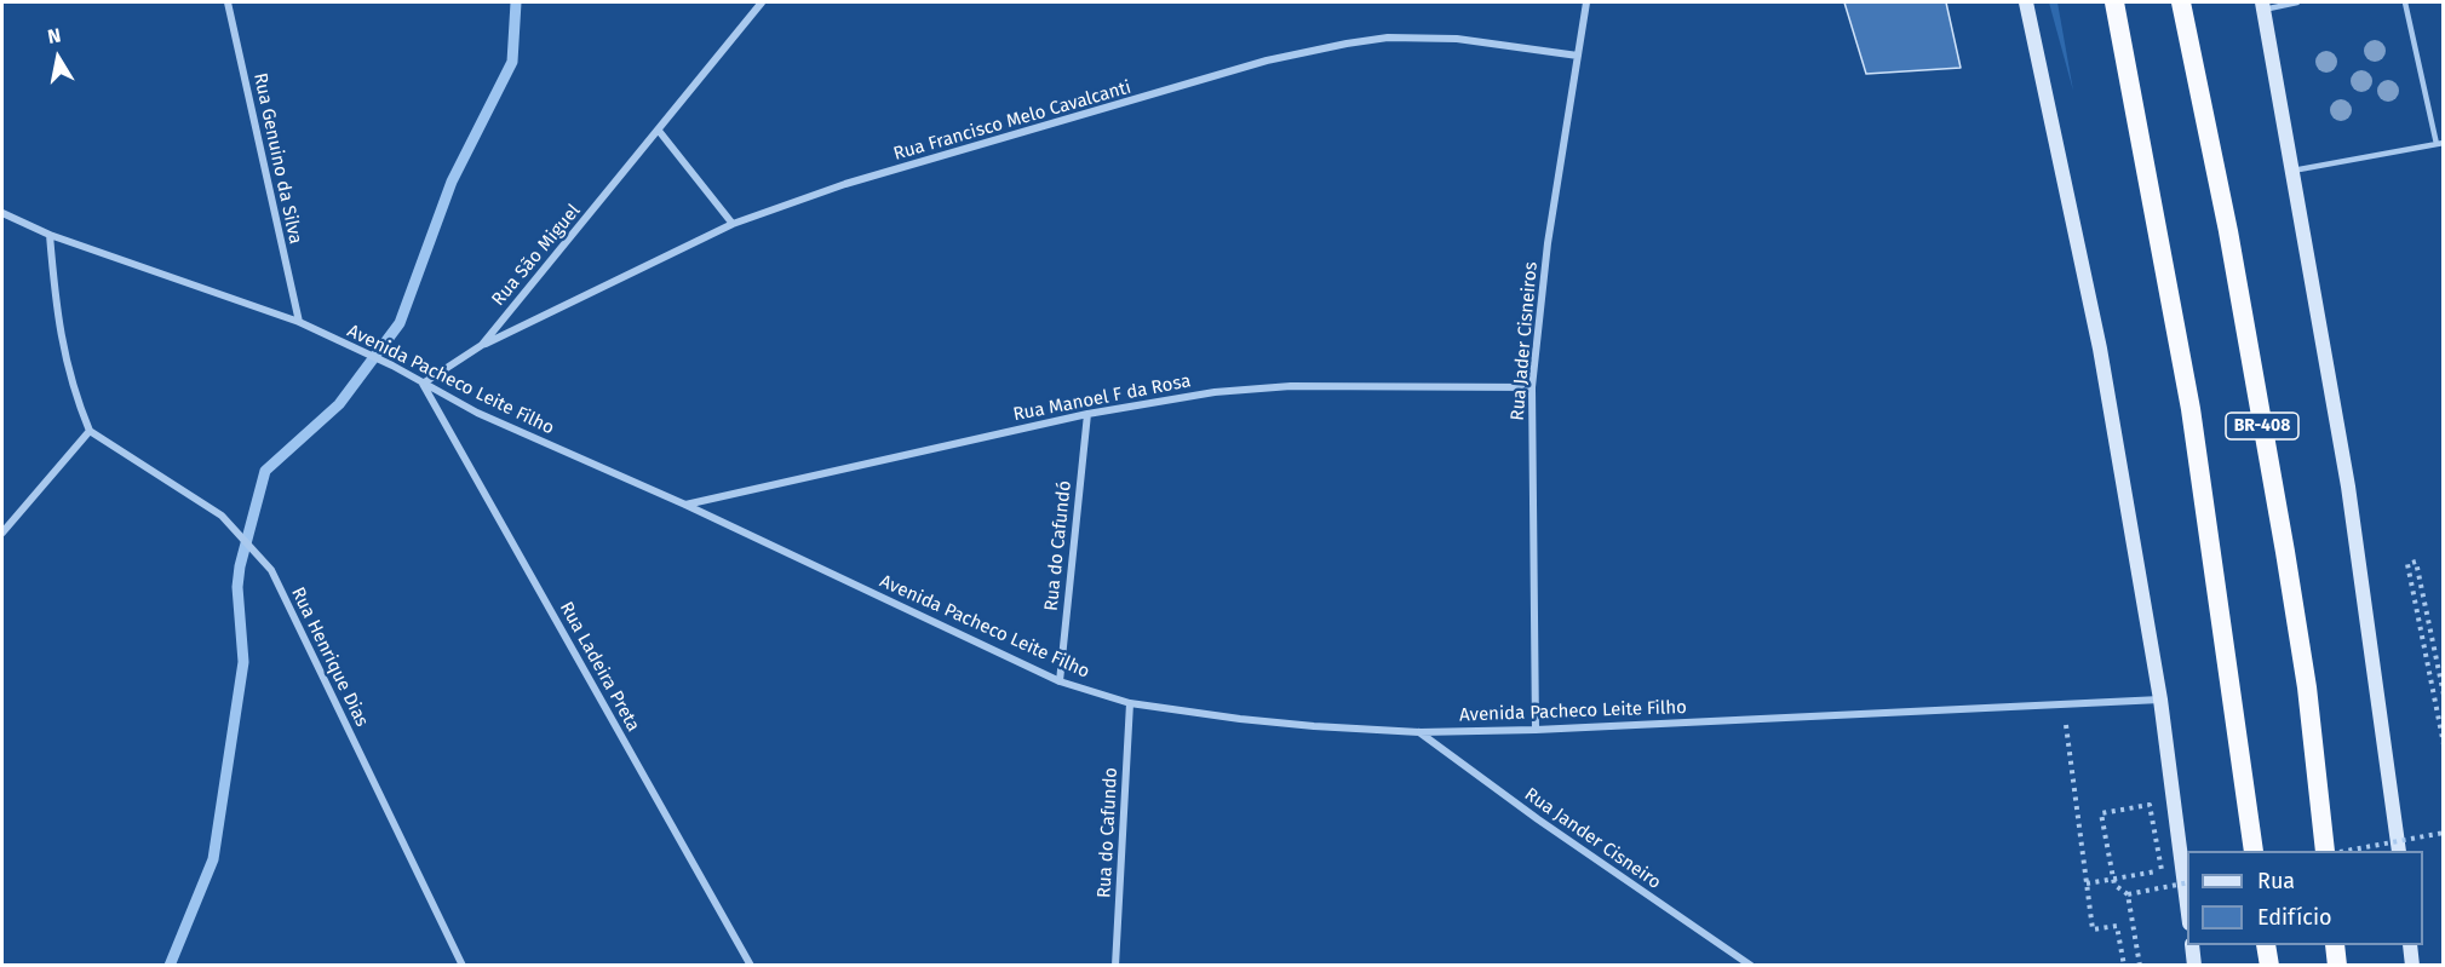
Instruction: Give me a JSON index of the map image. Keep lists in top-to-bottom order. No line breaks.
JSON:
{"streets":{"highway":["BR-408"],"street":["Rua Francisco Melo Cavalcanti","Rua Genuino da Silva","Rua São Miguel","Rua Jader Cisneiros","Avenida Pacheco Leite Filho","Rua Manoel F da Rosa","Rua do Cafundó","Rua Henrique Dias","Rua Ladeira Preta","Rua do Cafundo","Rua Jander Cisneiro"]},"crossings":[["Rua Francisco Melo Cavalcanti","Rua São Miguel"],["Rua Francisco Melo Cavalcanti","Rua Jader Cisneiros"],["Rua Genuino da Silva","Avenida Pacheco Leite Filho"],["Rua São Miguel","Avenida Pacheco Leite Filho"],["Rua São Miguel","Rua Ladeira Preta"],["Rua Jader Cisneiros","Avenida Pacheco Leite Filho"],["Rua Jader Cisneiros","Rua Manoel F da Rosa"],["Avenida Pacheco Leite Filho","Rua Manoel F da Rosa"],["Avenida Pacheco Leite Filho","Rua do Cafundó"],["Avenida Pacheco Leite Filho","Rua Ladeira Preta"],["Avenida Pacheco Leite Filho","Rua do Cafundo"],["Avenida Pacheco Leite Filho","Rua Jander Cisneiro"],["Rua Manoel F da Rosa","Rua do Cafundó"]],"legend":["Rua","Edifício"],"north":"top"}
